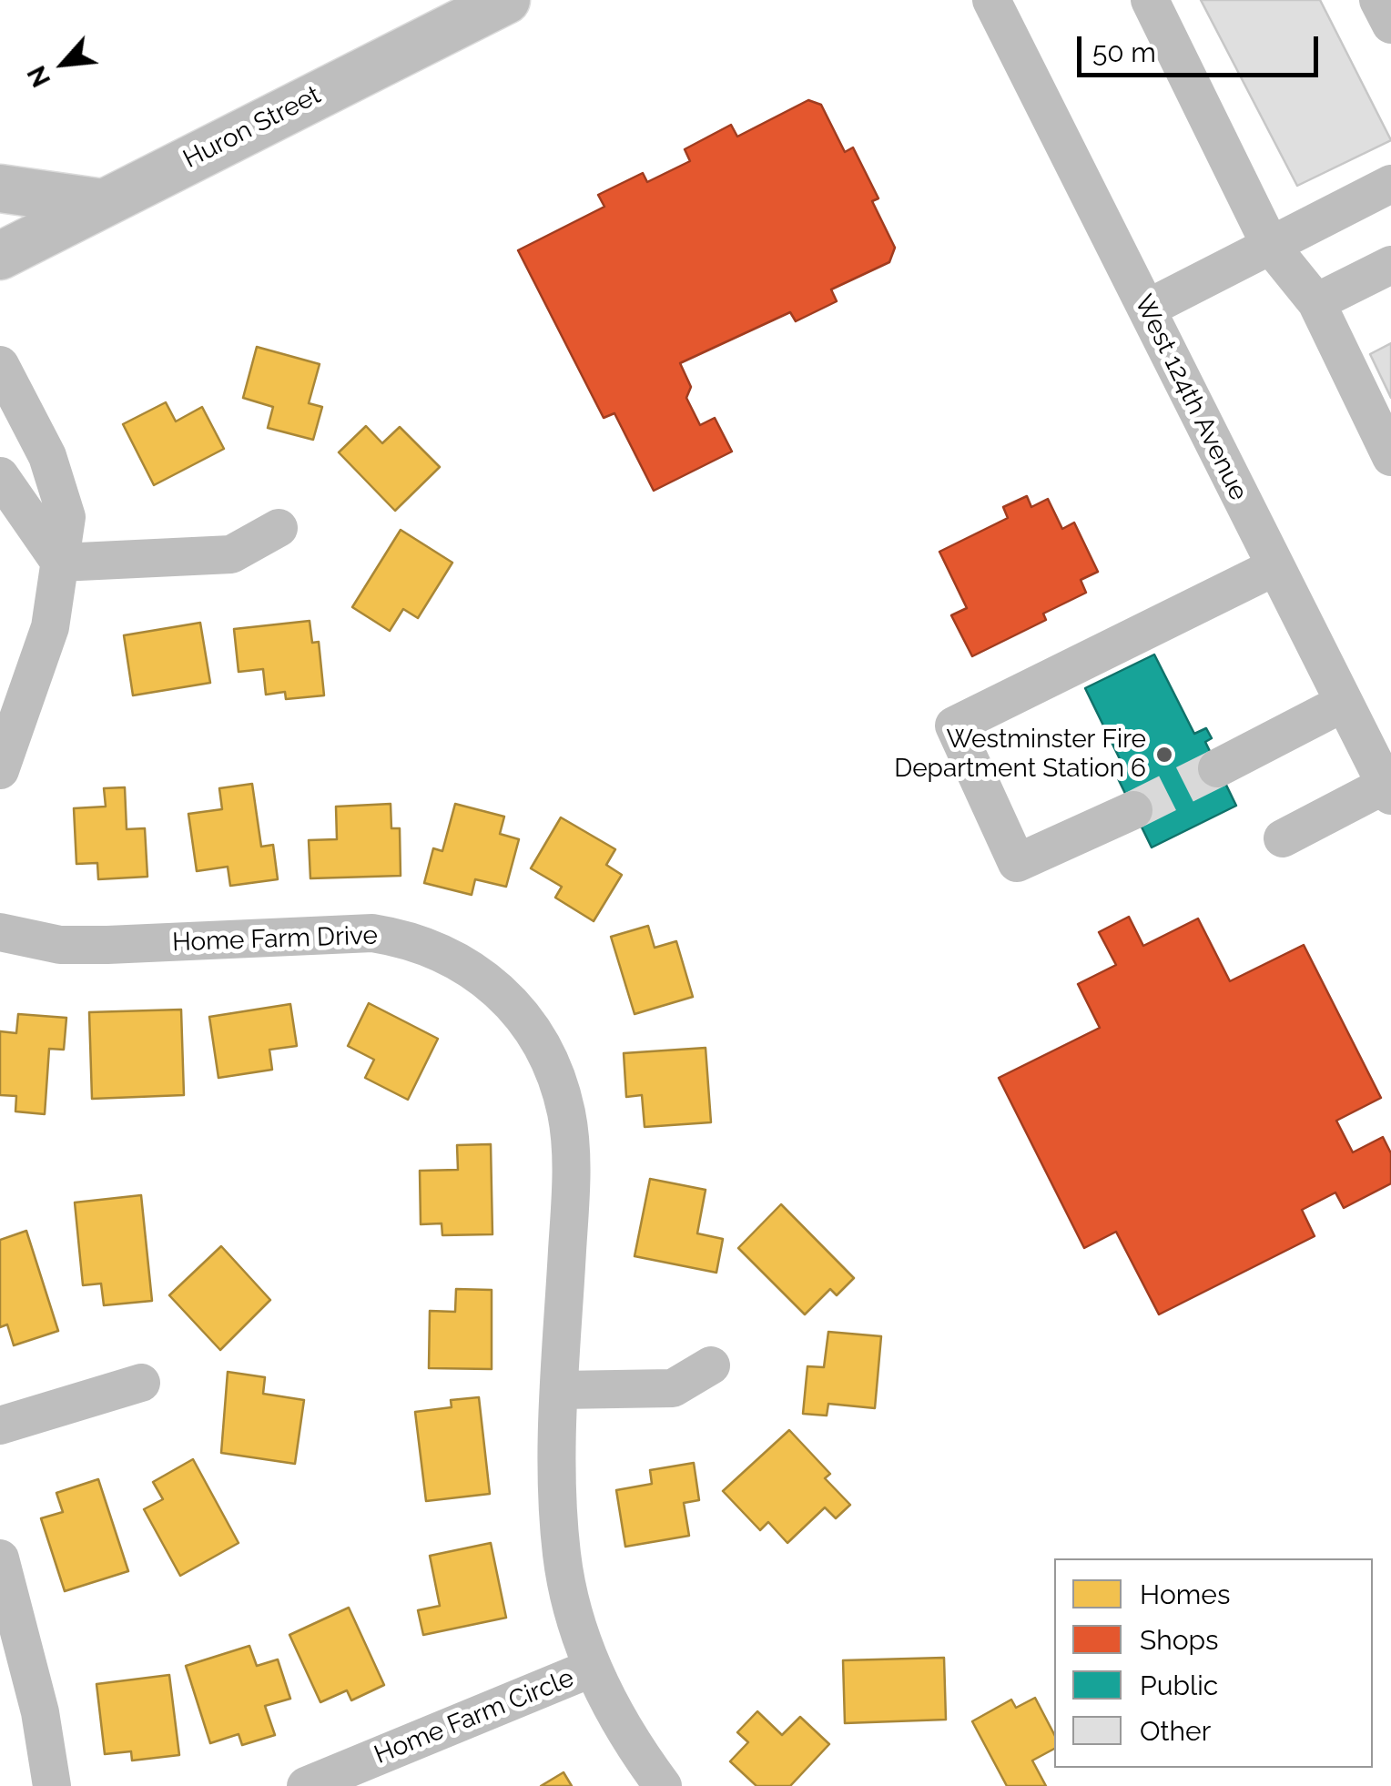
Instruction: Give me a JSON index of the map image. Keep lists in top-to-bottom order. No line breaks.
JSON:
{"streets":{"main road":["Huron Street"],"street":["West 124th Avenue","Home Farm Drive","Home Farm Circle"]},"crossings":[["Home Farm Drive","Home Farm Circle"]],"places":["Westminster Fire Department Station 6"],"legend":["Homes","Shops","Public","Other"],"scale_bar":"50 m","north":"bottom left"}
